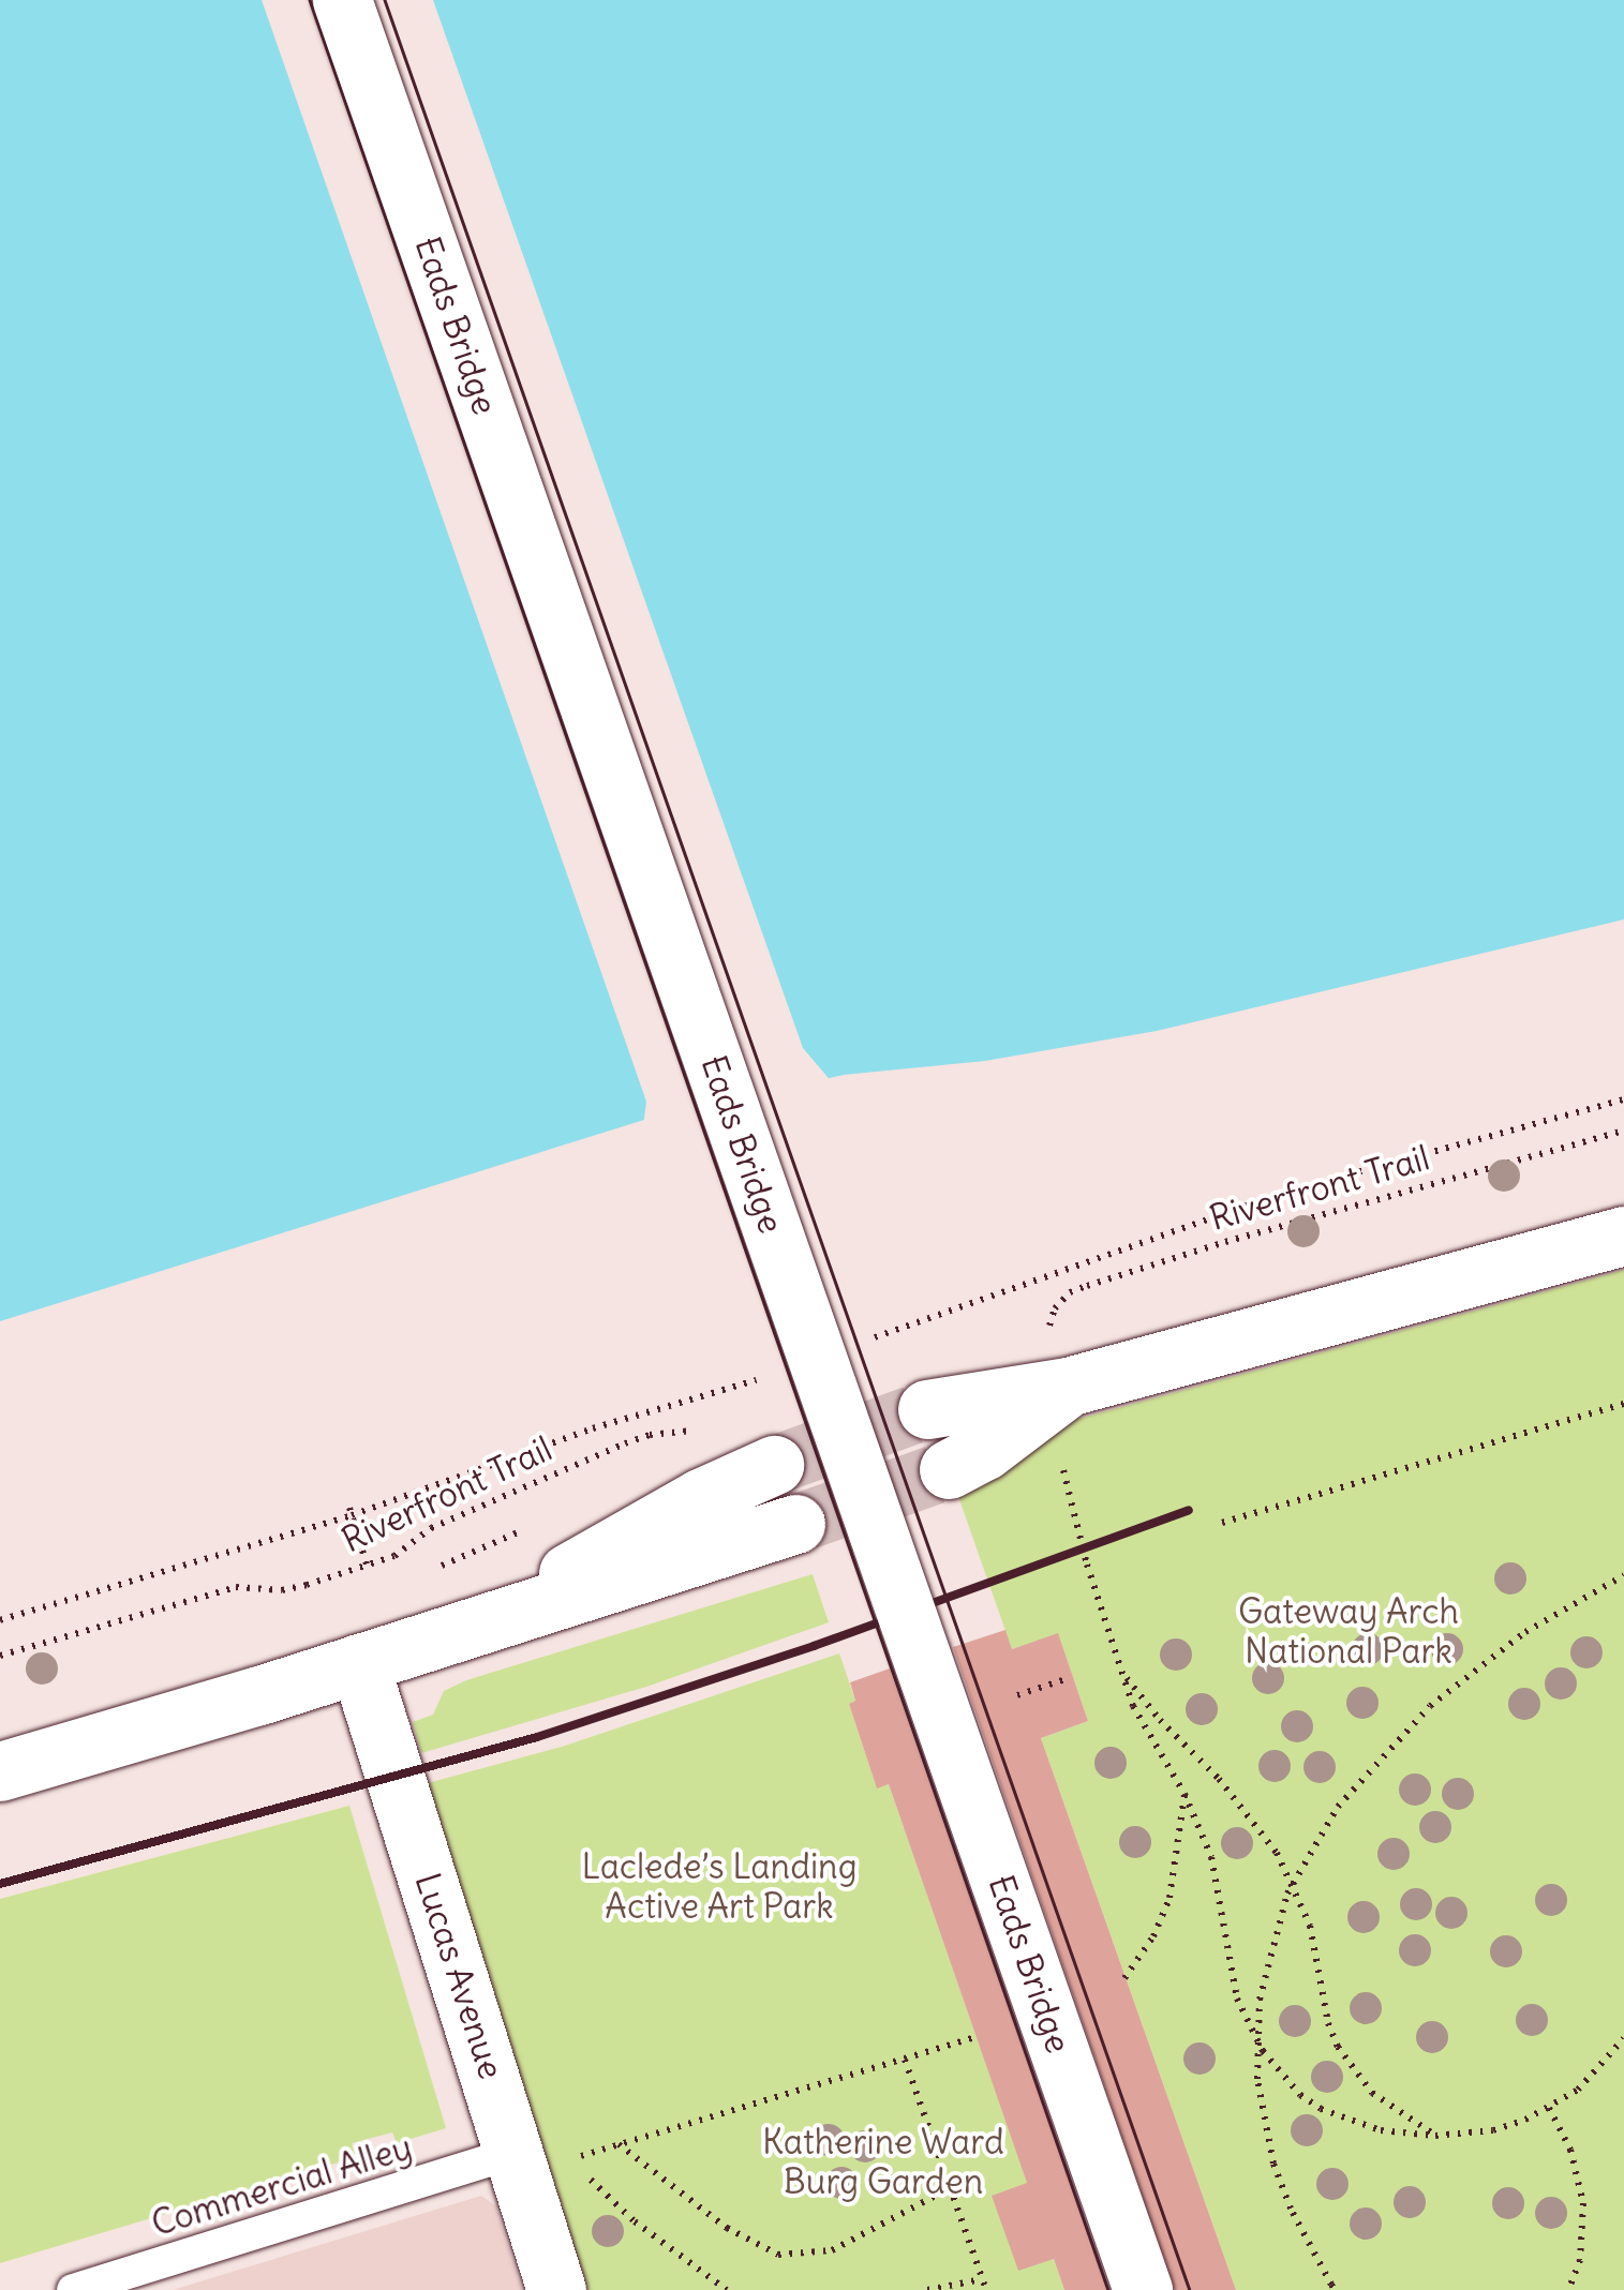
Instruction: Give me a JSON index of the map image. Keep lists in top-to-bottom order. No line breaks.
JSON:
{"streets":{"street":["Eads Bridge","Lucas Avenue"],"lane":["Commercial Alley"],"path":["Riverfront Trail"]},"crossings":[["Lucas Avenue","Commercial Alley"]],"parks":["Gateway Arch National Park","Laclede’s Landing Active Art Park","Katherine Ward Burg Garden"]}
